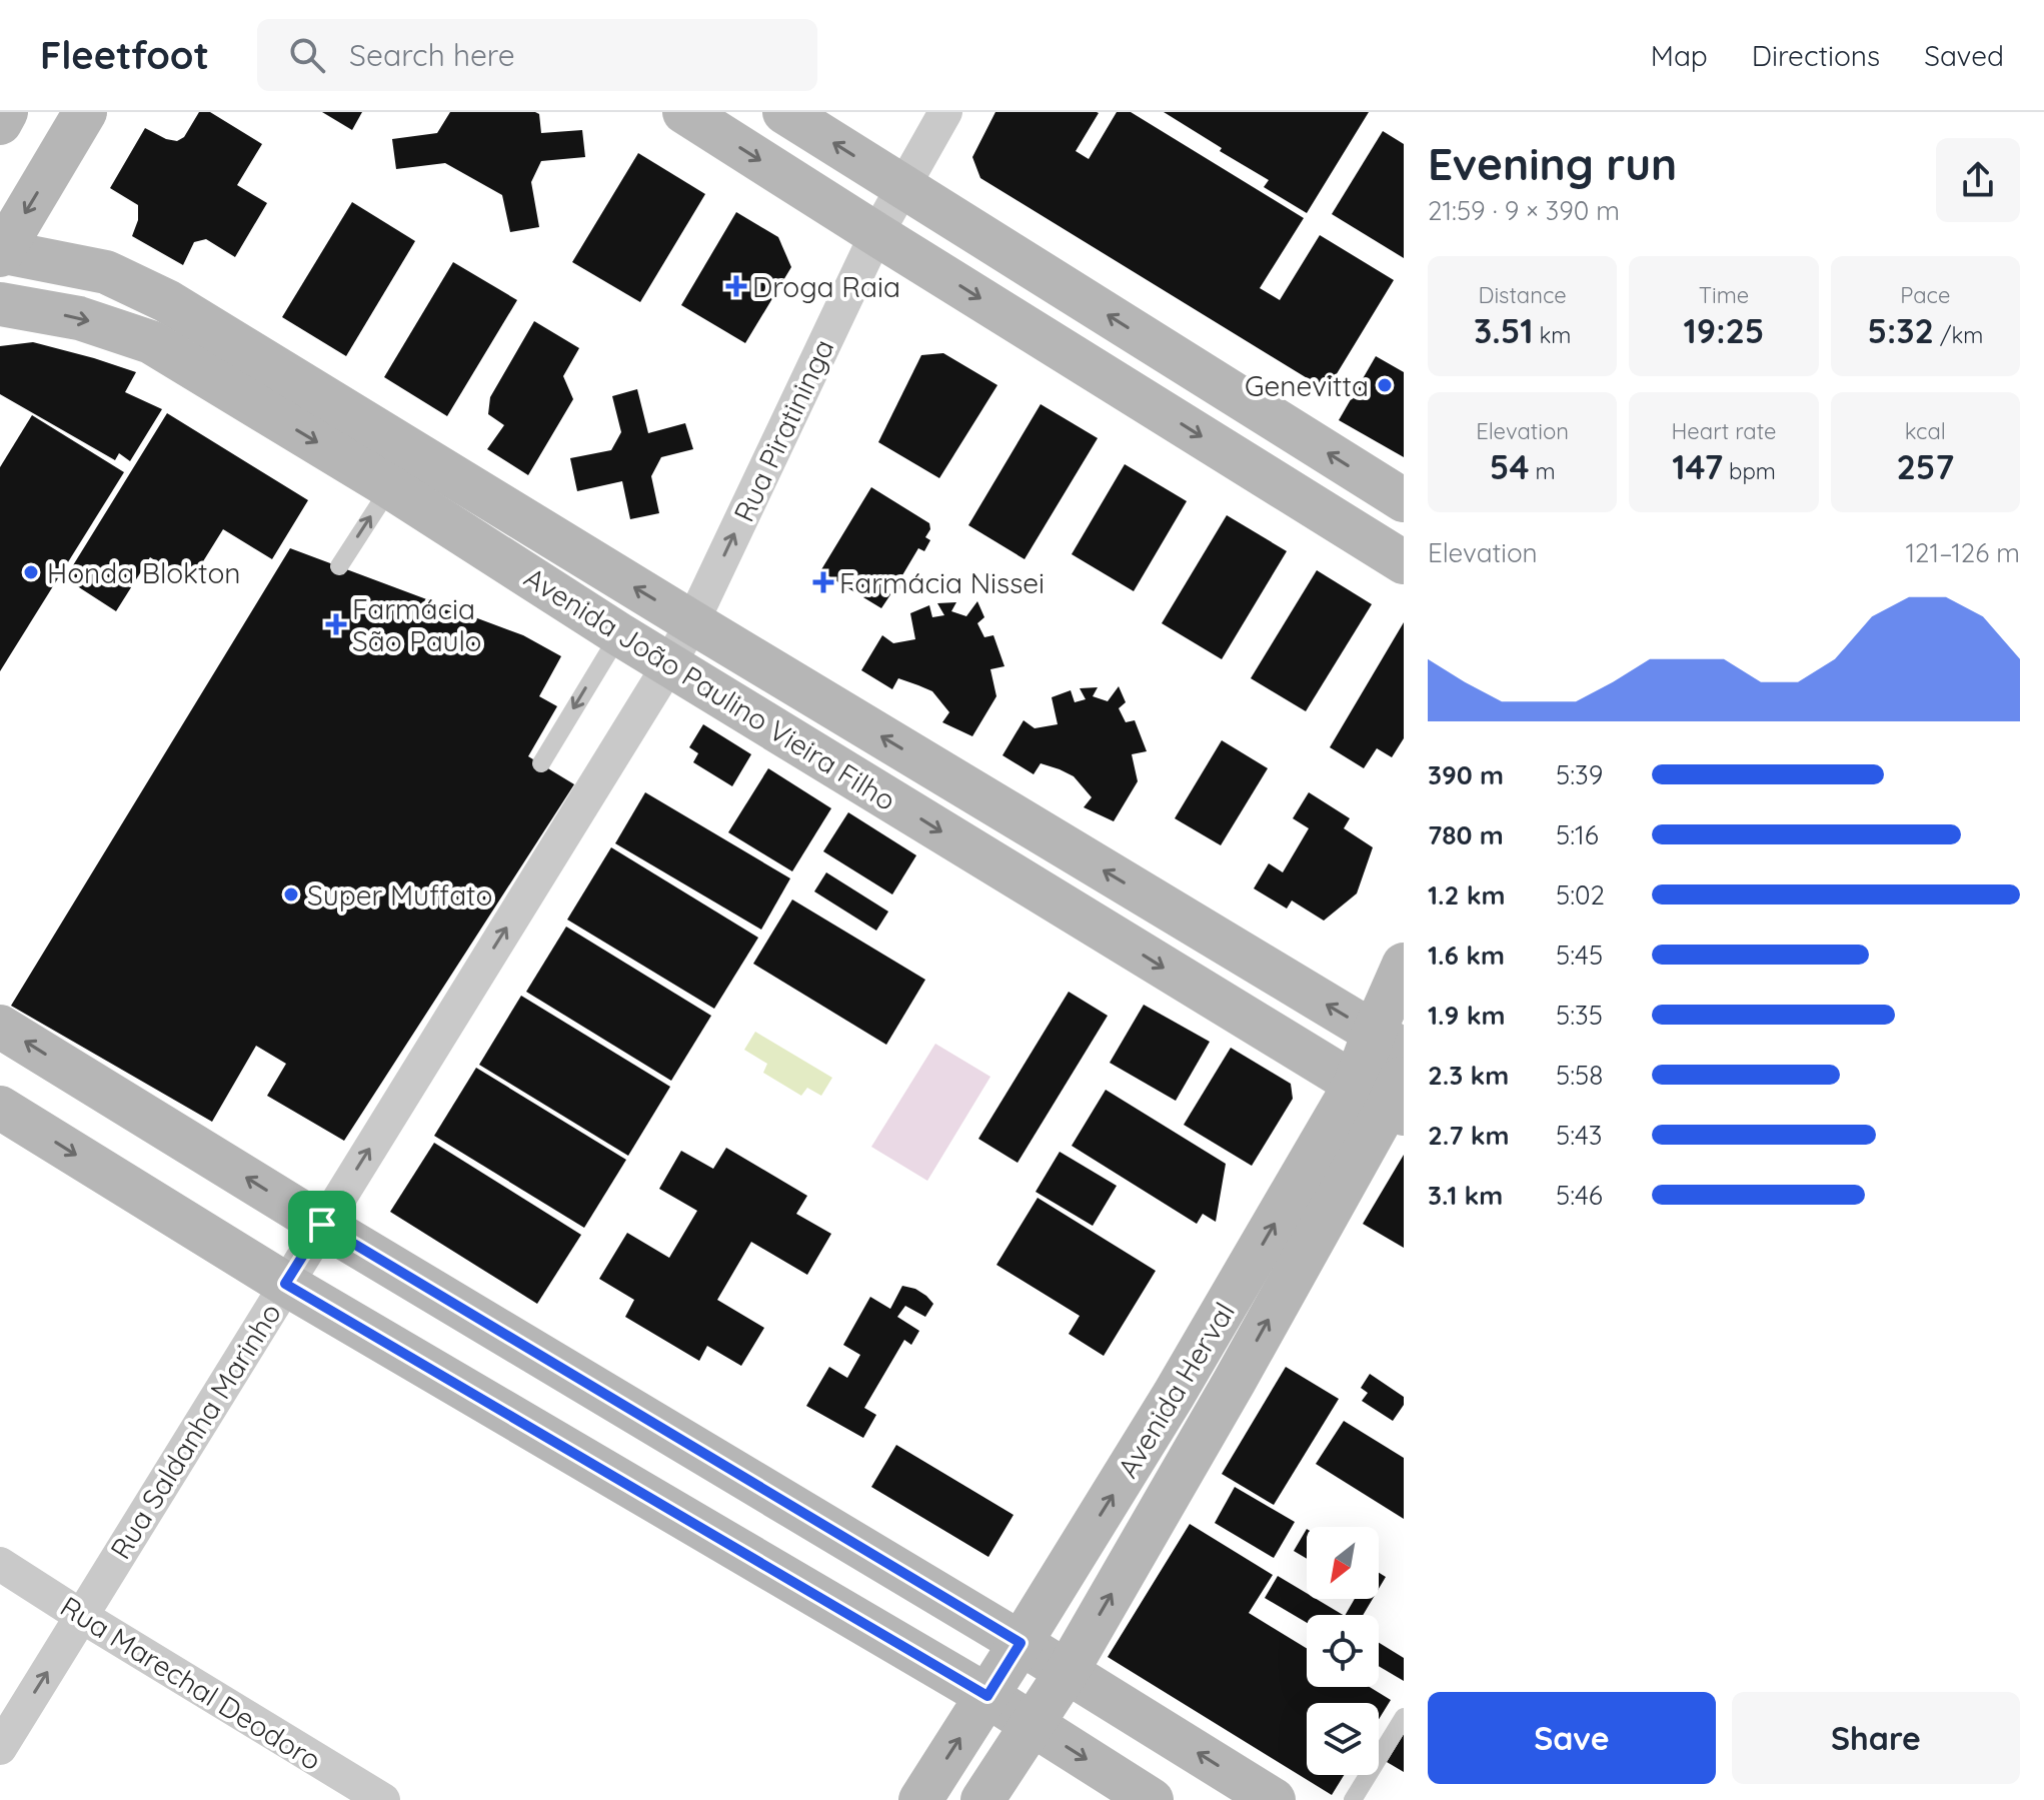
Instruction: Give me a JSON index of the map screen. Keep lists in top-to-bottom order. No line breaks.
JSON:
{"streets":{"main road":["Avenida João Paulino Vieira Filho","Avenida Herval"],"street":["Rua Piratininga","Rua Saldanha Marinho","Rua Marechal Deodoro"]},"crossings":[["Rua Piratininga","Avenida João Paulino Vieira Filho"],["Rua Piratininga","Rua Saldanha Marinho"],["Avenida João Paulino Vieira Filho","Avenida Herval"],["Avenida João Paulino Vieira Filho","Rua Saldanha Marinho"],["Rua Saldanha Marinho","Rua Marechal Deodoro"]],"one_way":["Rua Piratininga","Avenida Herval","Rua Saldanha Marinho"],"places":{"health":["Droga Raia","Farmácia Nissei","Farmácia São Paulo"],"other":["Genevitta","Honda Blokton","Super Muffato"]},"north":"bottom left","page":{"header":"Fleetfoot","search":"Search here","nav":["Map","Directions","Saved"],"heading":["Evening run","21:59 · 9 × 390 m"],"stats":[["Distance","3.51 km"],["Time","19:25"],["Pace","5:32 /km"],["Elevation","54 m"],["Heart rate","147 bpm"],["kcal","257"]],"chart":["Elevation","121–126 m"],"list":[{"name":"390 m","note":"5:39"},{"name":"780 m","note":"5:16"},{"name":"1.2 km","note":"5:02"},{"name":"1.6 km","note":"5:45"},{"name":"1.9 km","note":"5:35"},{"name":"2.3 km","note":"5:58"},{"name":"2.7 km","note":"5:43"},{"name":"3.1 km","note":"5:46"}],"buttons":["Save","Share"]}}
